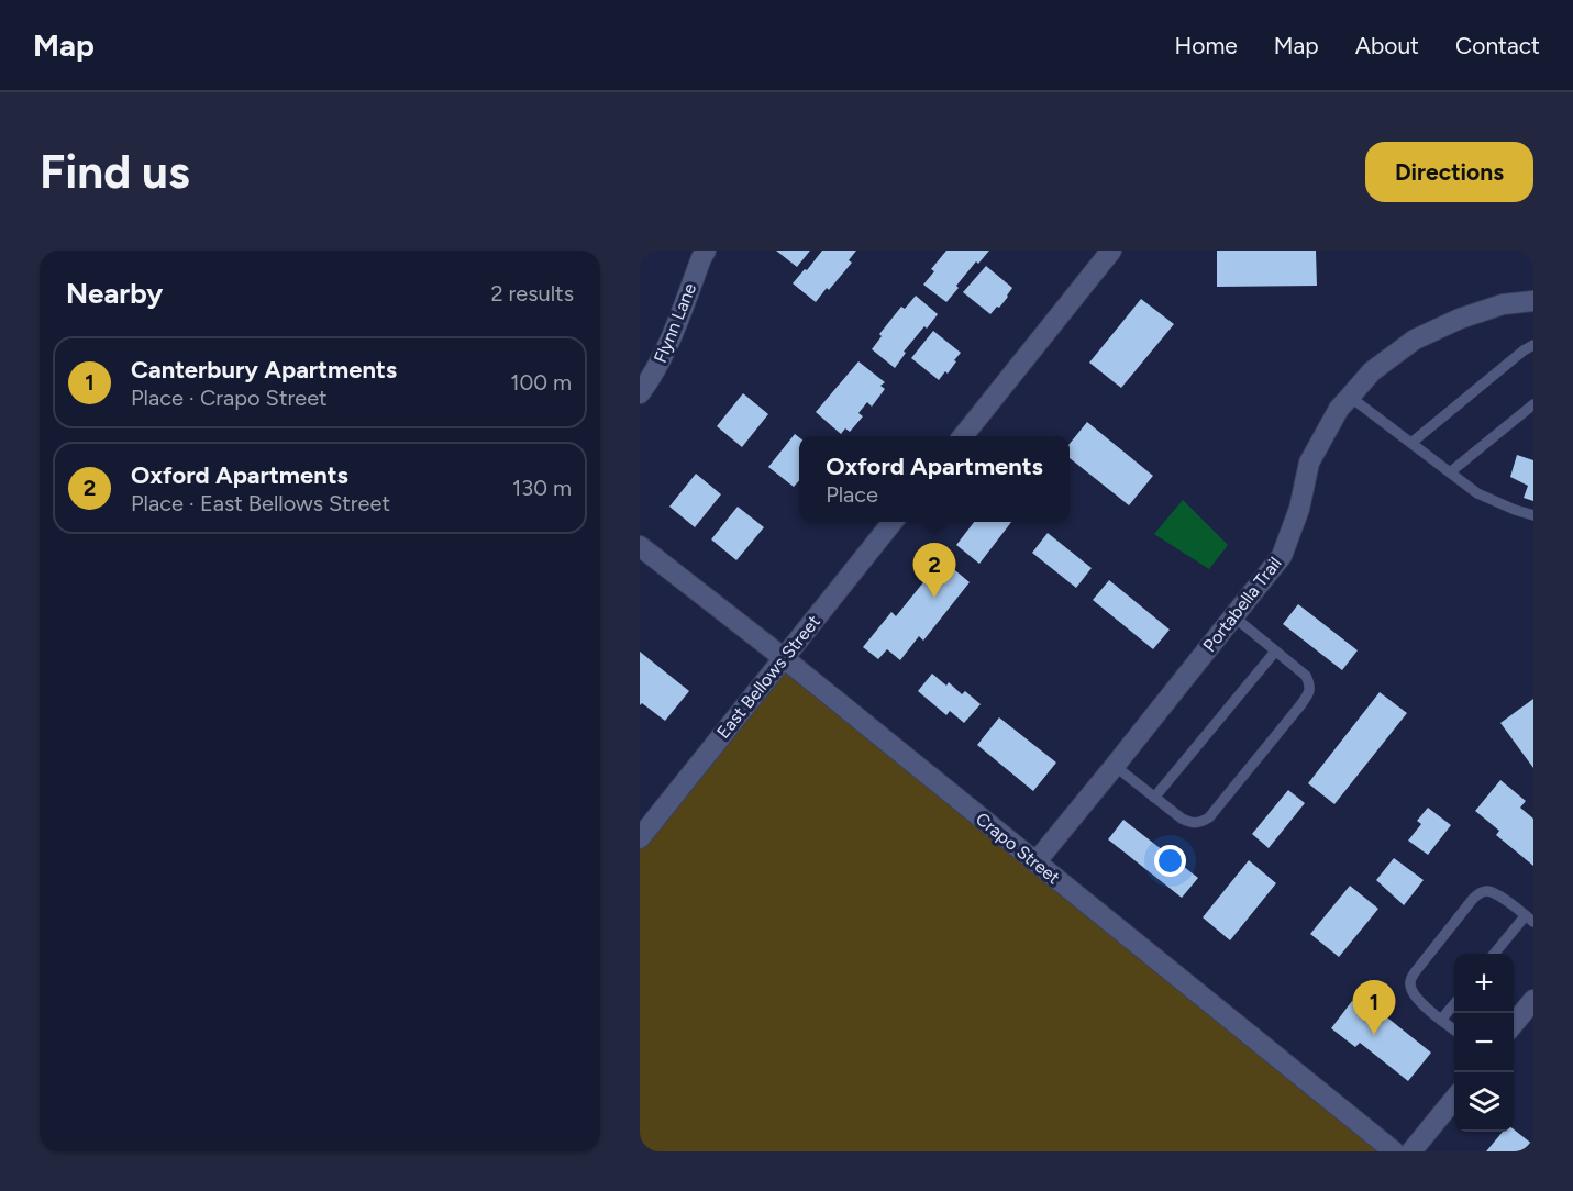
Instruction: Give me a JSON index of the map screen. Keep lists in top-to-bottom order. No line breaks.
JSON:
{"streets":{"street":["Flynn Lane","Portabella Trail","East Bellows Street","Crapo Street"]},"crossings":[["Portabella Trail","Crapo Street"],["East Bellows Street","Crapo Street"]],"page":{"header":"Map","nav":["Home","Map","About","Contact"],"buttons":"Directions","title":"Find us","heading":["Nearby","2 results"],"list":[{"mark":"1","name":"Canterbury Apartments","note":"Place · Crapo Street","value":"100 m"},{"mark":"2","name":"Oxford Apartments","note":"Place · East Bellows Street","value":"130 m"}],"popup":["Oxford Apartments","Place"],"pins":["2","1"],"map_buttons":["+","−"]}}
